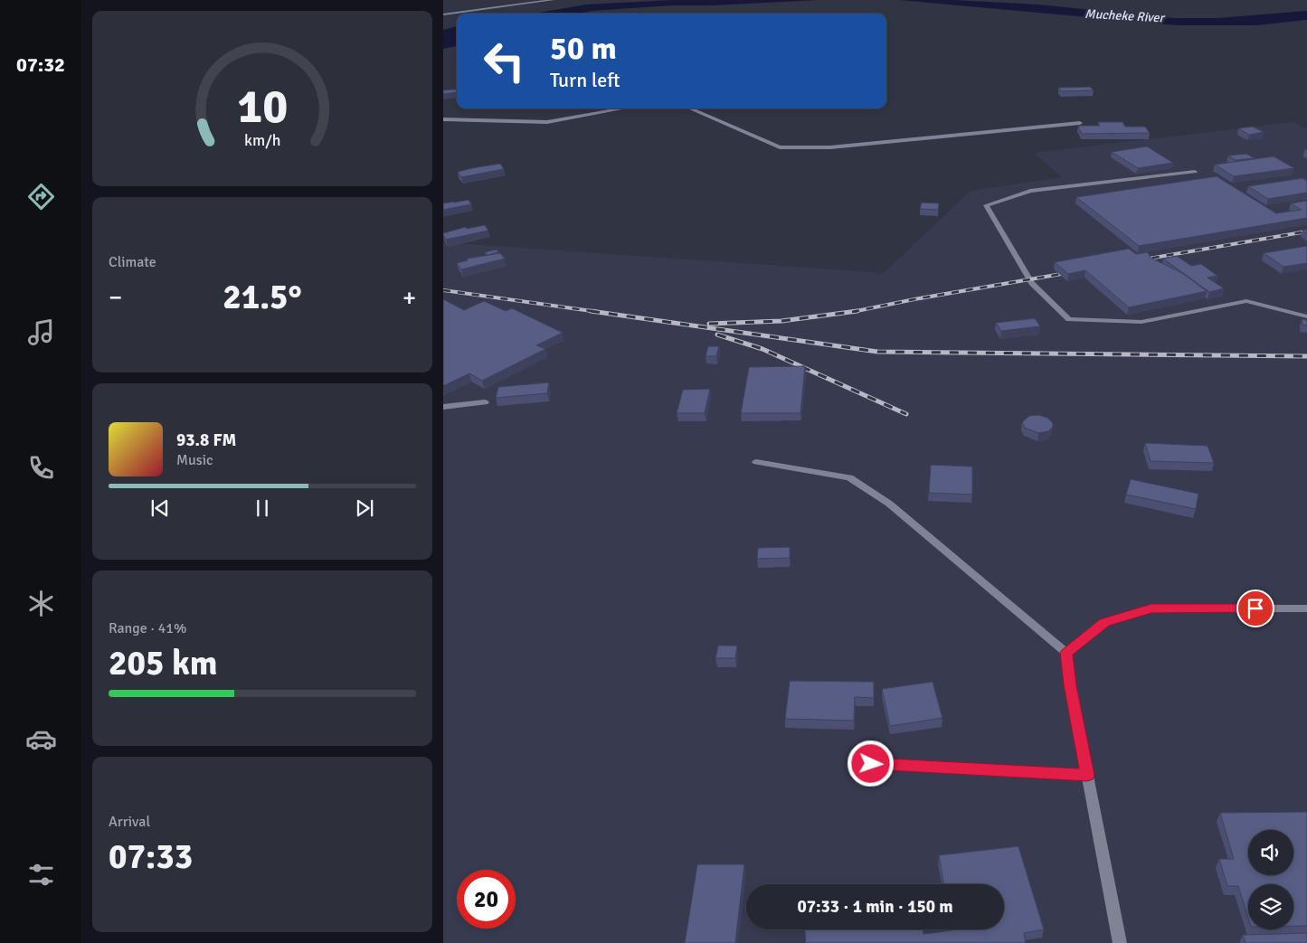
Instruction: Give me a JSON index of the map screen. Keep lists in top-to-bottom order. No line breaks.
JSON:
{"water":["Mucheke River"],"page":{"tabs":"07:32","turn":["50 m","Turn left"],"tile":["Climate",["Range · 41%","205 km"],["Arrival","07:33"]],"heat":["−","21.5°","+"],"song":["93.8 FM","Music"],"limit":"20","trip":"07:33 · 1 min · 150 m","gauge":["10","km/h"]}}
